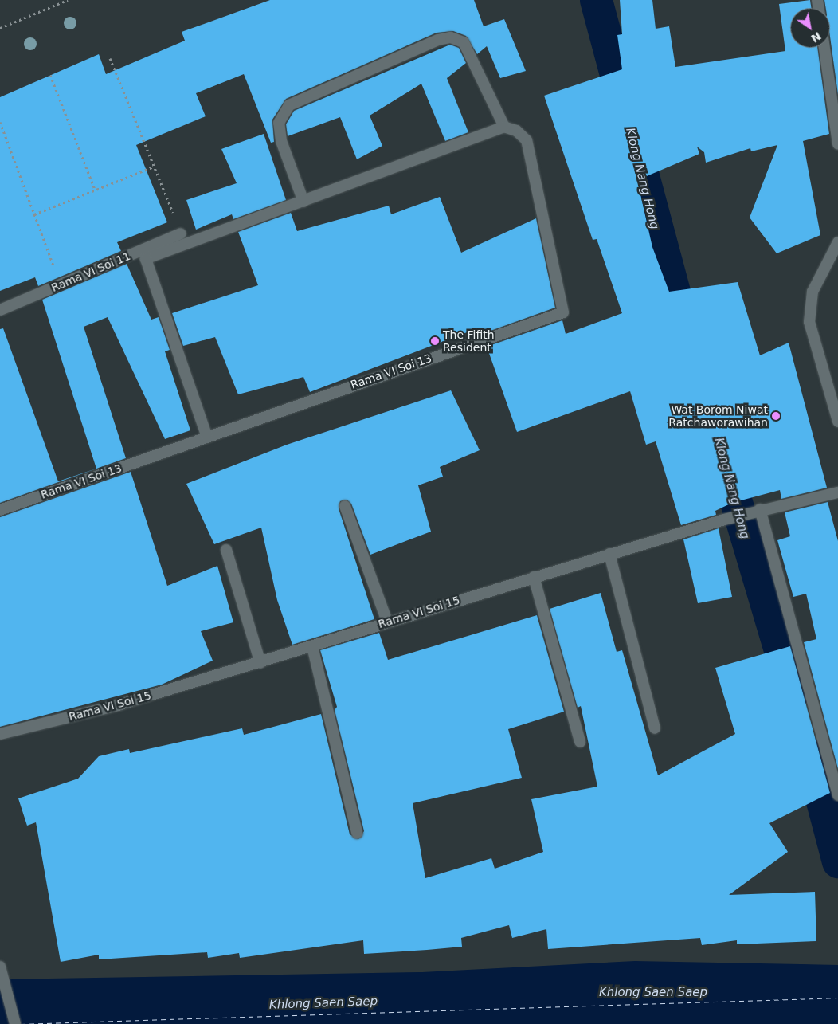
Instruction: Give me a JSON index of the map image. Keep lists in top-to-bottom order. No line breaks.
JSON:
{"streets":{"street":["Rama VI Soi 11","Rama VI Soi 13","Rama VI Soi 15"]},"water":["Klong Nang Hong","Khlong Saen Saep"],"places":["The Fifith Resident","Wat Borom Niwat Ratchaworawihan"],"north":"bottom right"}
